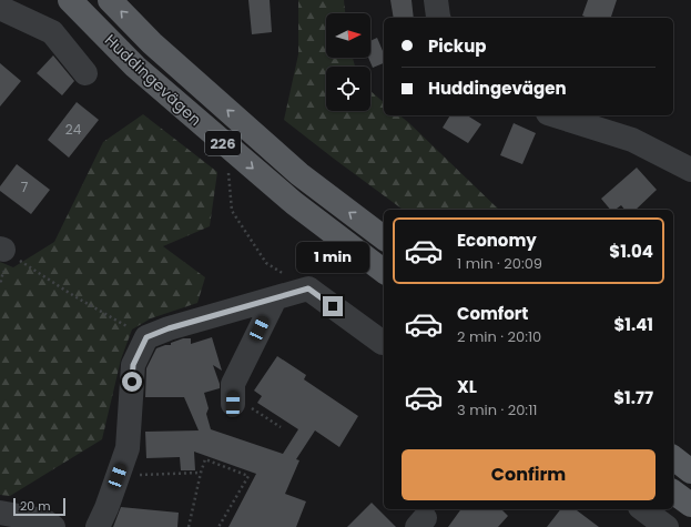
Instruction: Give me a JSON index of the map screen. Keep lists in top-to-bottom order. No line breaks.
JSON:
{"streets":{"main road":["Huddingevägen","226"]},"house_numbers":["24","7"],"scale_bar":"20 m","north":"right","page":{"banner":["Pickup","Huddingevägen"],"list":[{"name":"Economy","note":"1 min · 20:09","value":"$1.04"},{"name":"Comfort","note":"2 min · 20:10","value":"$1.41"},{"name":"XL","note":"3 min · 20:11","value":"$1.77"}],"bubble":"1 min","buttons":"Confirm","scale":"20 m"}}
